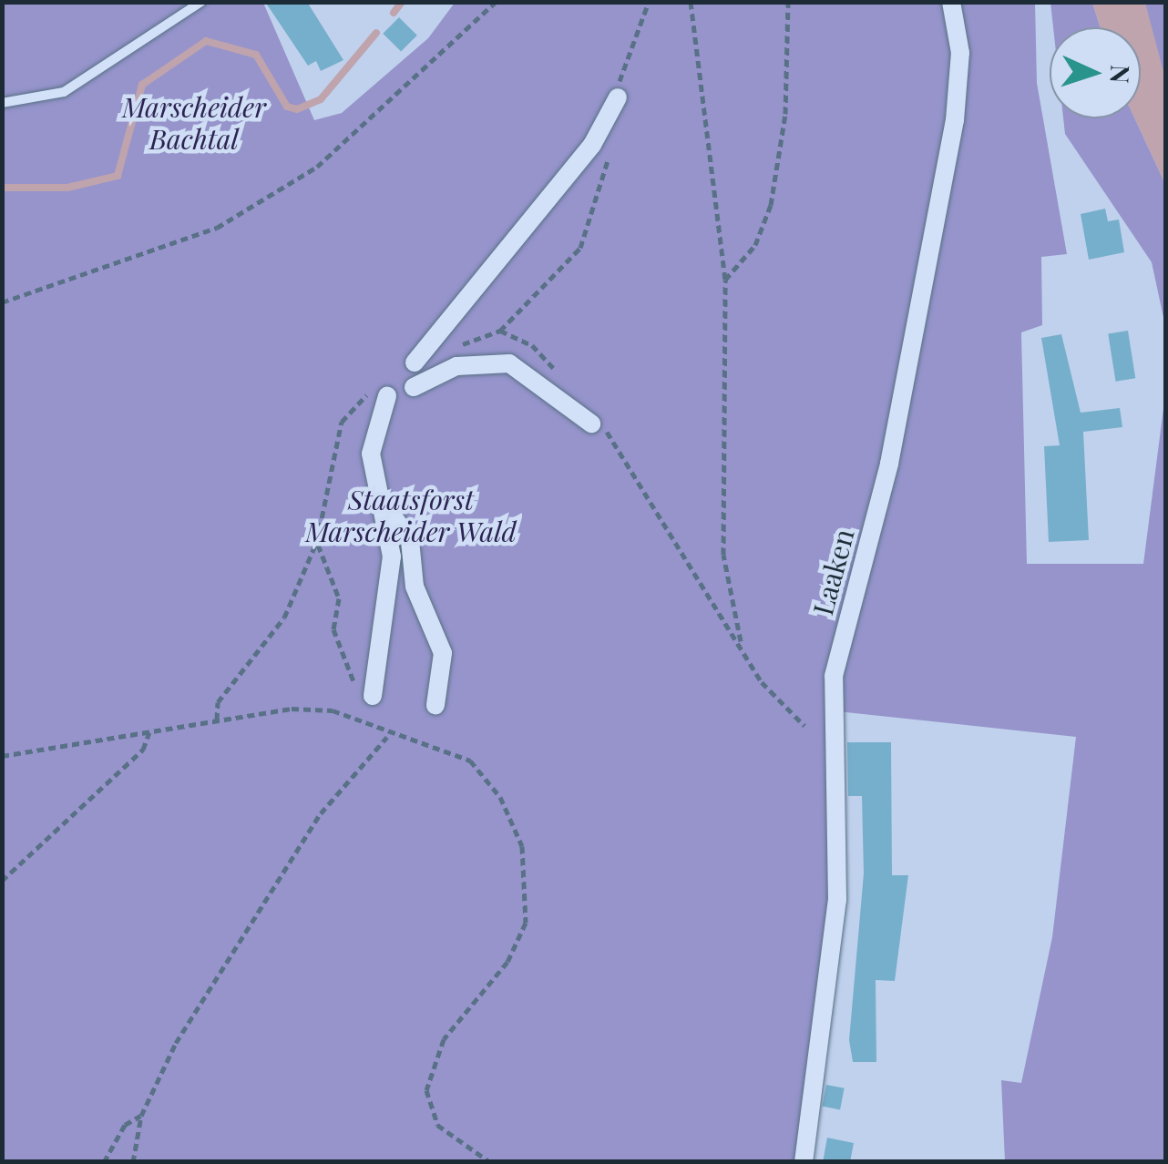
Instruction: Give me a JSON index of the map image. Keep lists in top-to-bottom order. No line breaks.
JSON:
{"streets":{"street":["Laaken"]},"parks":["Marscheider Bachtal","Staatsforst Marscheider Wald"],"north":"right"}
